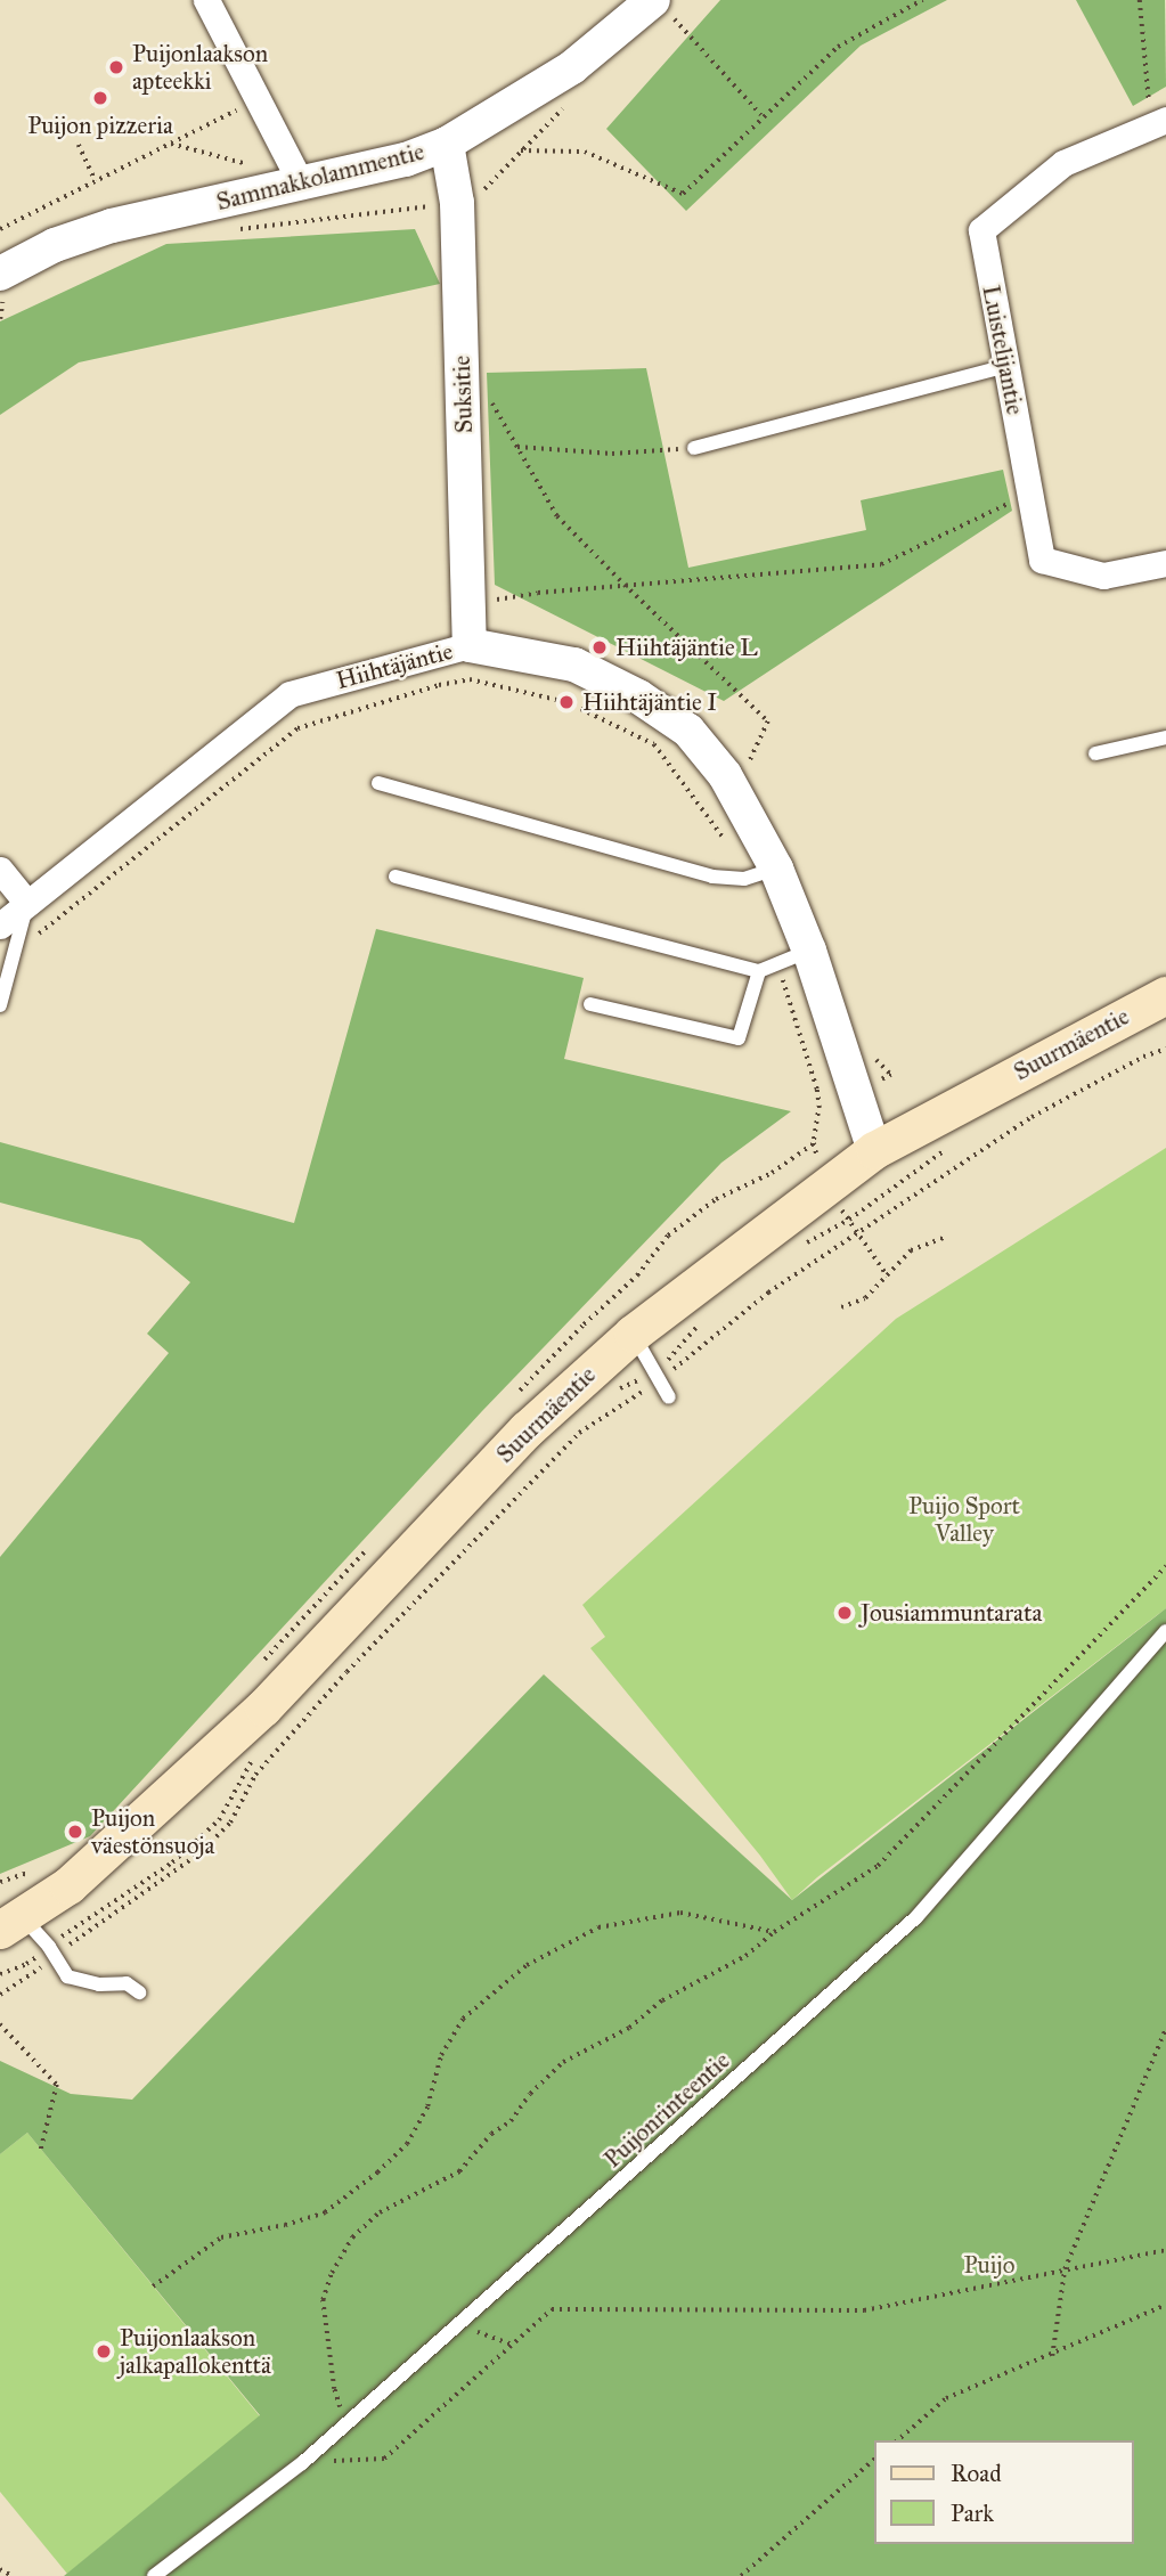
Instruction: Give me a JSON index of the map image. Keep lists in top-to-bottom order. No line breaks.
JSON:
{"streets":{"main road":["Suurmäentie"],"street":["Sammakkolammentie","Luistelijantie","Suksitie","Hiihtäjäntie"],"lane":["Puijonrinteentie"]},"crossings":[["Sammakkolammentie","Suksitie"],["Suksitie","Hiihtäjäntie"],["Hiihtäjäntie","Suurmäentie"]],"parks":["Puijo Sport Valley","Puijo"],"places":["Puijonlaakson apteekki","Puijon pizzeria","Hiihtäjäntie L","Hiihtäjäntie I","Jousiammuntarata","Puijon väestönsuoja","Puijonlaakson jalkapallokenttä"],"legend":["Road","Park"]}
